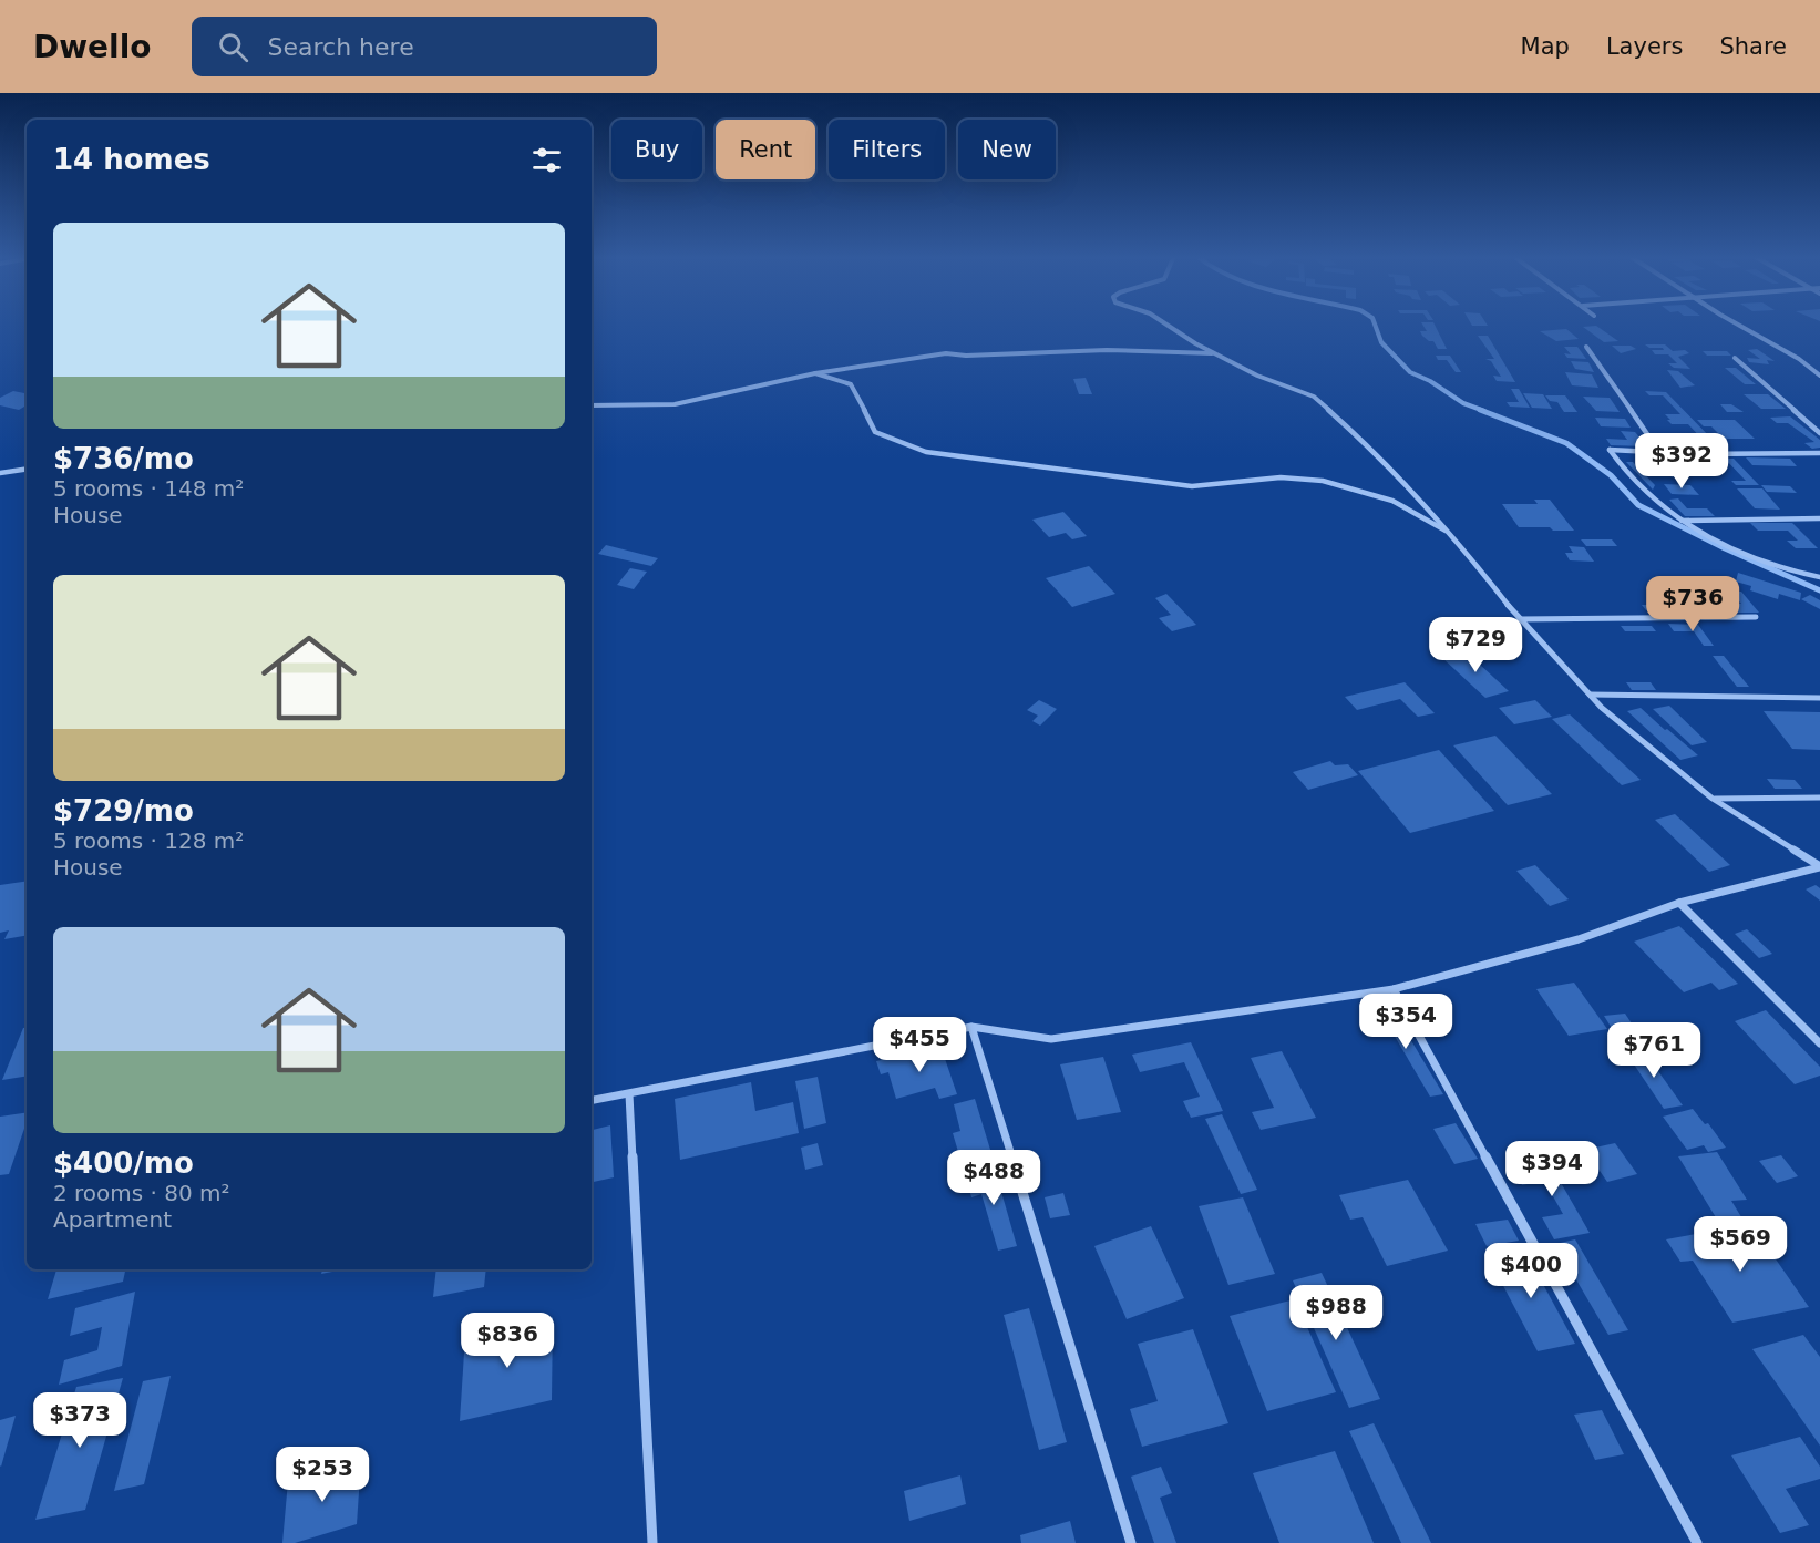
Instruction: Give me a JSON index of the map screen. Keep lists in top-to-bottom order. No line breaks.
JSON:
{"page":{"header":"Dwello","search":"Search here","nav":["Map","Layers","Share"],"chip":["Buy","Rent","Filters","New"],"heading":"14 homes","list":[{"name":"$736/mo","note":"5 rooms · 148 m² · House"},{"name":"$729/mo","note":"5 rooms · 128 m² · House"},{"name":"$400/mo","note":"2 rooms · 80 m² · Apartment"}],"price":["$392","$736","$729","$354","$455","$761","$394","$488","$569","$400","$988","$836","$373","$253"]}}
